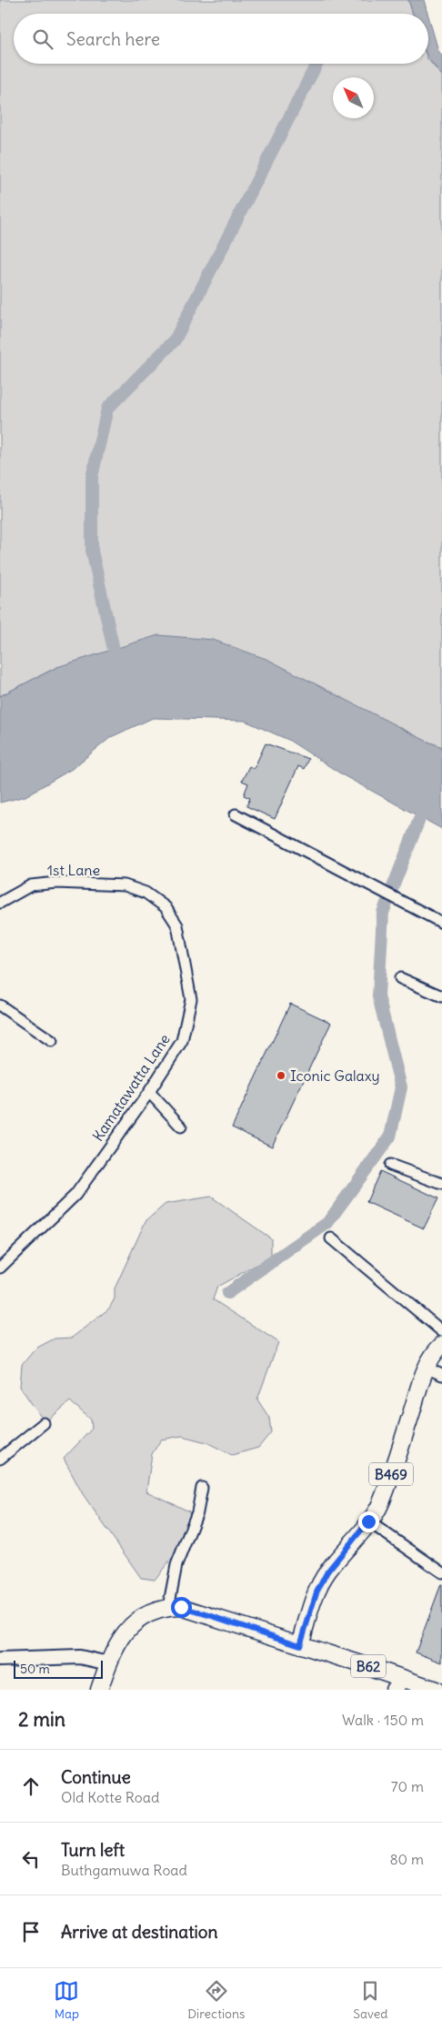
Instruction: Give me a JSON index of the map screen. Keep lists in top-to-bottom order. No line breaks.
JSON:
{"streets":{"main road":["B469","B62"],"street":["1st Lane","Kamatawatta Lane"]},"crossings":[["1st Lane","Kamatawatta Lane"],["B469","B62"]],"places":["Iconic Galaxy"],"scale_bar":"50 m","north":"top left","page":{"search":"Search here","scale":"50 m","heading":["2 min","Walk · 150 m"],"list":[["Continue","Old Kotte Road","70 m"],["Turn left","Buthgamuwa Road","80 m"],"Arrive at destination"],"nav":["Map","Directions","Saved"]}}
